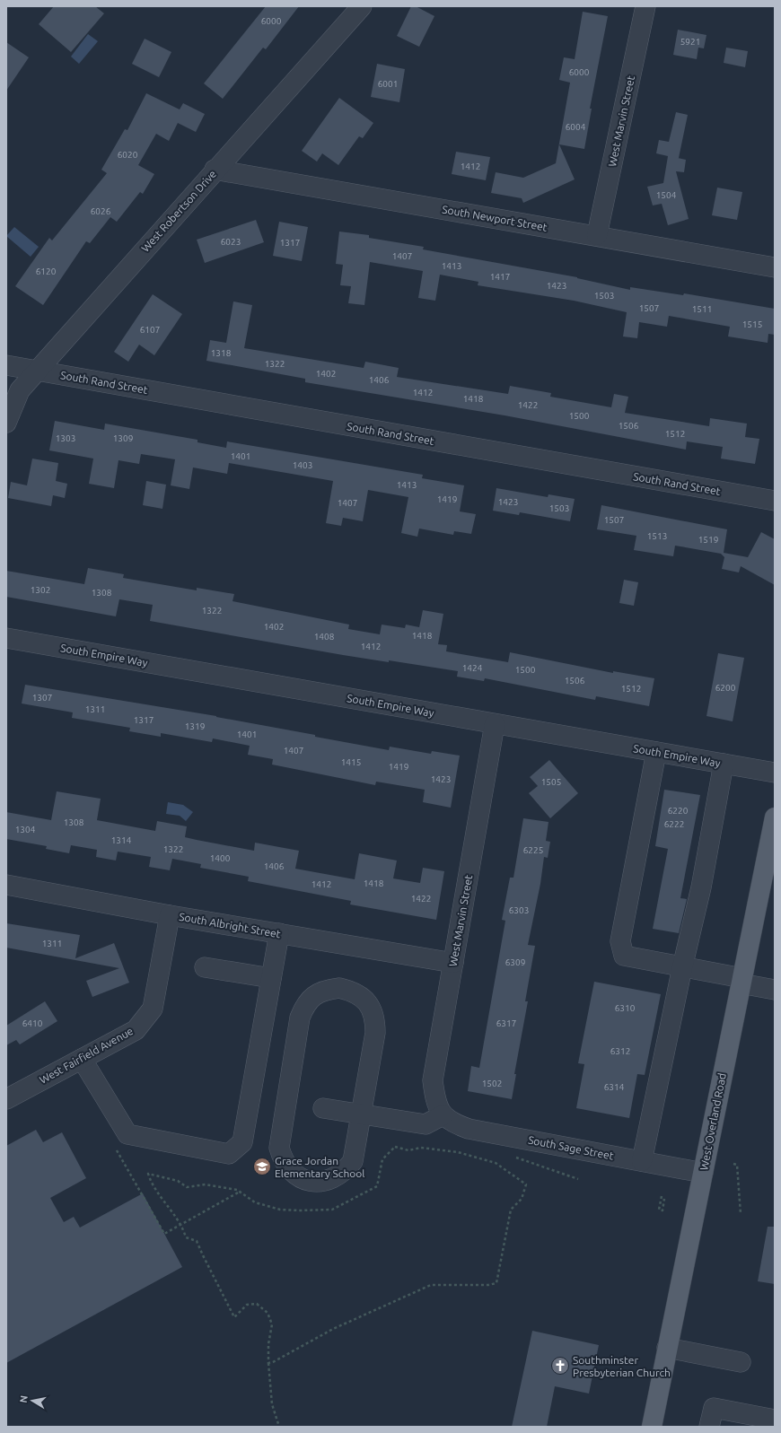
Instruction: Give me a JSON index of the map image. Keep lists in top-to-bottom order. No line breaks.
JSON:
{"streets":{"main road":["West Overland Road"],"street":["West Marvin Street","West Robertson Drive","South Newport Street","South Rand Street","South Empire Way","South Albright Street","West Fairfield Avenue","South Sage Street"]},"crossings":[["West Marvin Street","South Newport Street"],["West Marvin Street","South Empire Way"],["West Marvin Street","South Albright Street"],["West Marvin Street","South Sage Street"],["West Robertson Drive","South Newport Street"],["West Robertson Drive","South Rand Street"],["South Albright Street","West Fairfield Avenue"],["West Overland Road","South Sage Street"]],"places":{"school or university":["Grace Jordan Elementary School"],"church":["Southminster Presbyterian Church"]},"house_numbers":["6000","5921","6000","6001","6004","6020","1412","1504","6026","6023","1317","1407","1413","6120","1417","1423","1503","1507","1511","1515","6107","1318","1322","1402","1406","1412","1418","1422","1500","1506","1512","1303","1309","1401","1403","1413","1419","1423","1407","1503","1507","1513","1519","1302","1308","1322","1402","1418","1408","1412","1424","1500","1506","6200","1512","1307","1311","1317","1319","1401","1407","1415","1419","1423","1505","6220","1308","6222","1304","1314","1322","6225","1400","1406","1418","1412","1422","6303","1311","6309","6310","6410","6317","6312","1502","6314"],"north":"left"}
